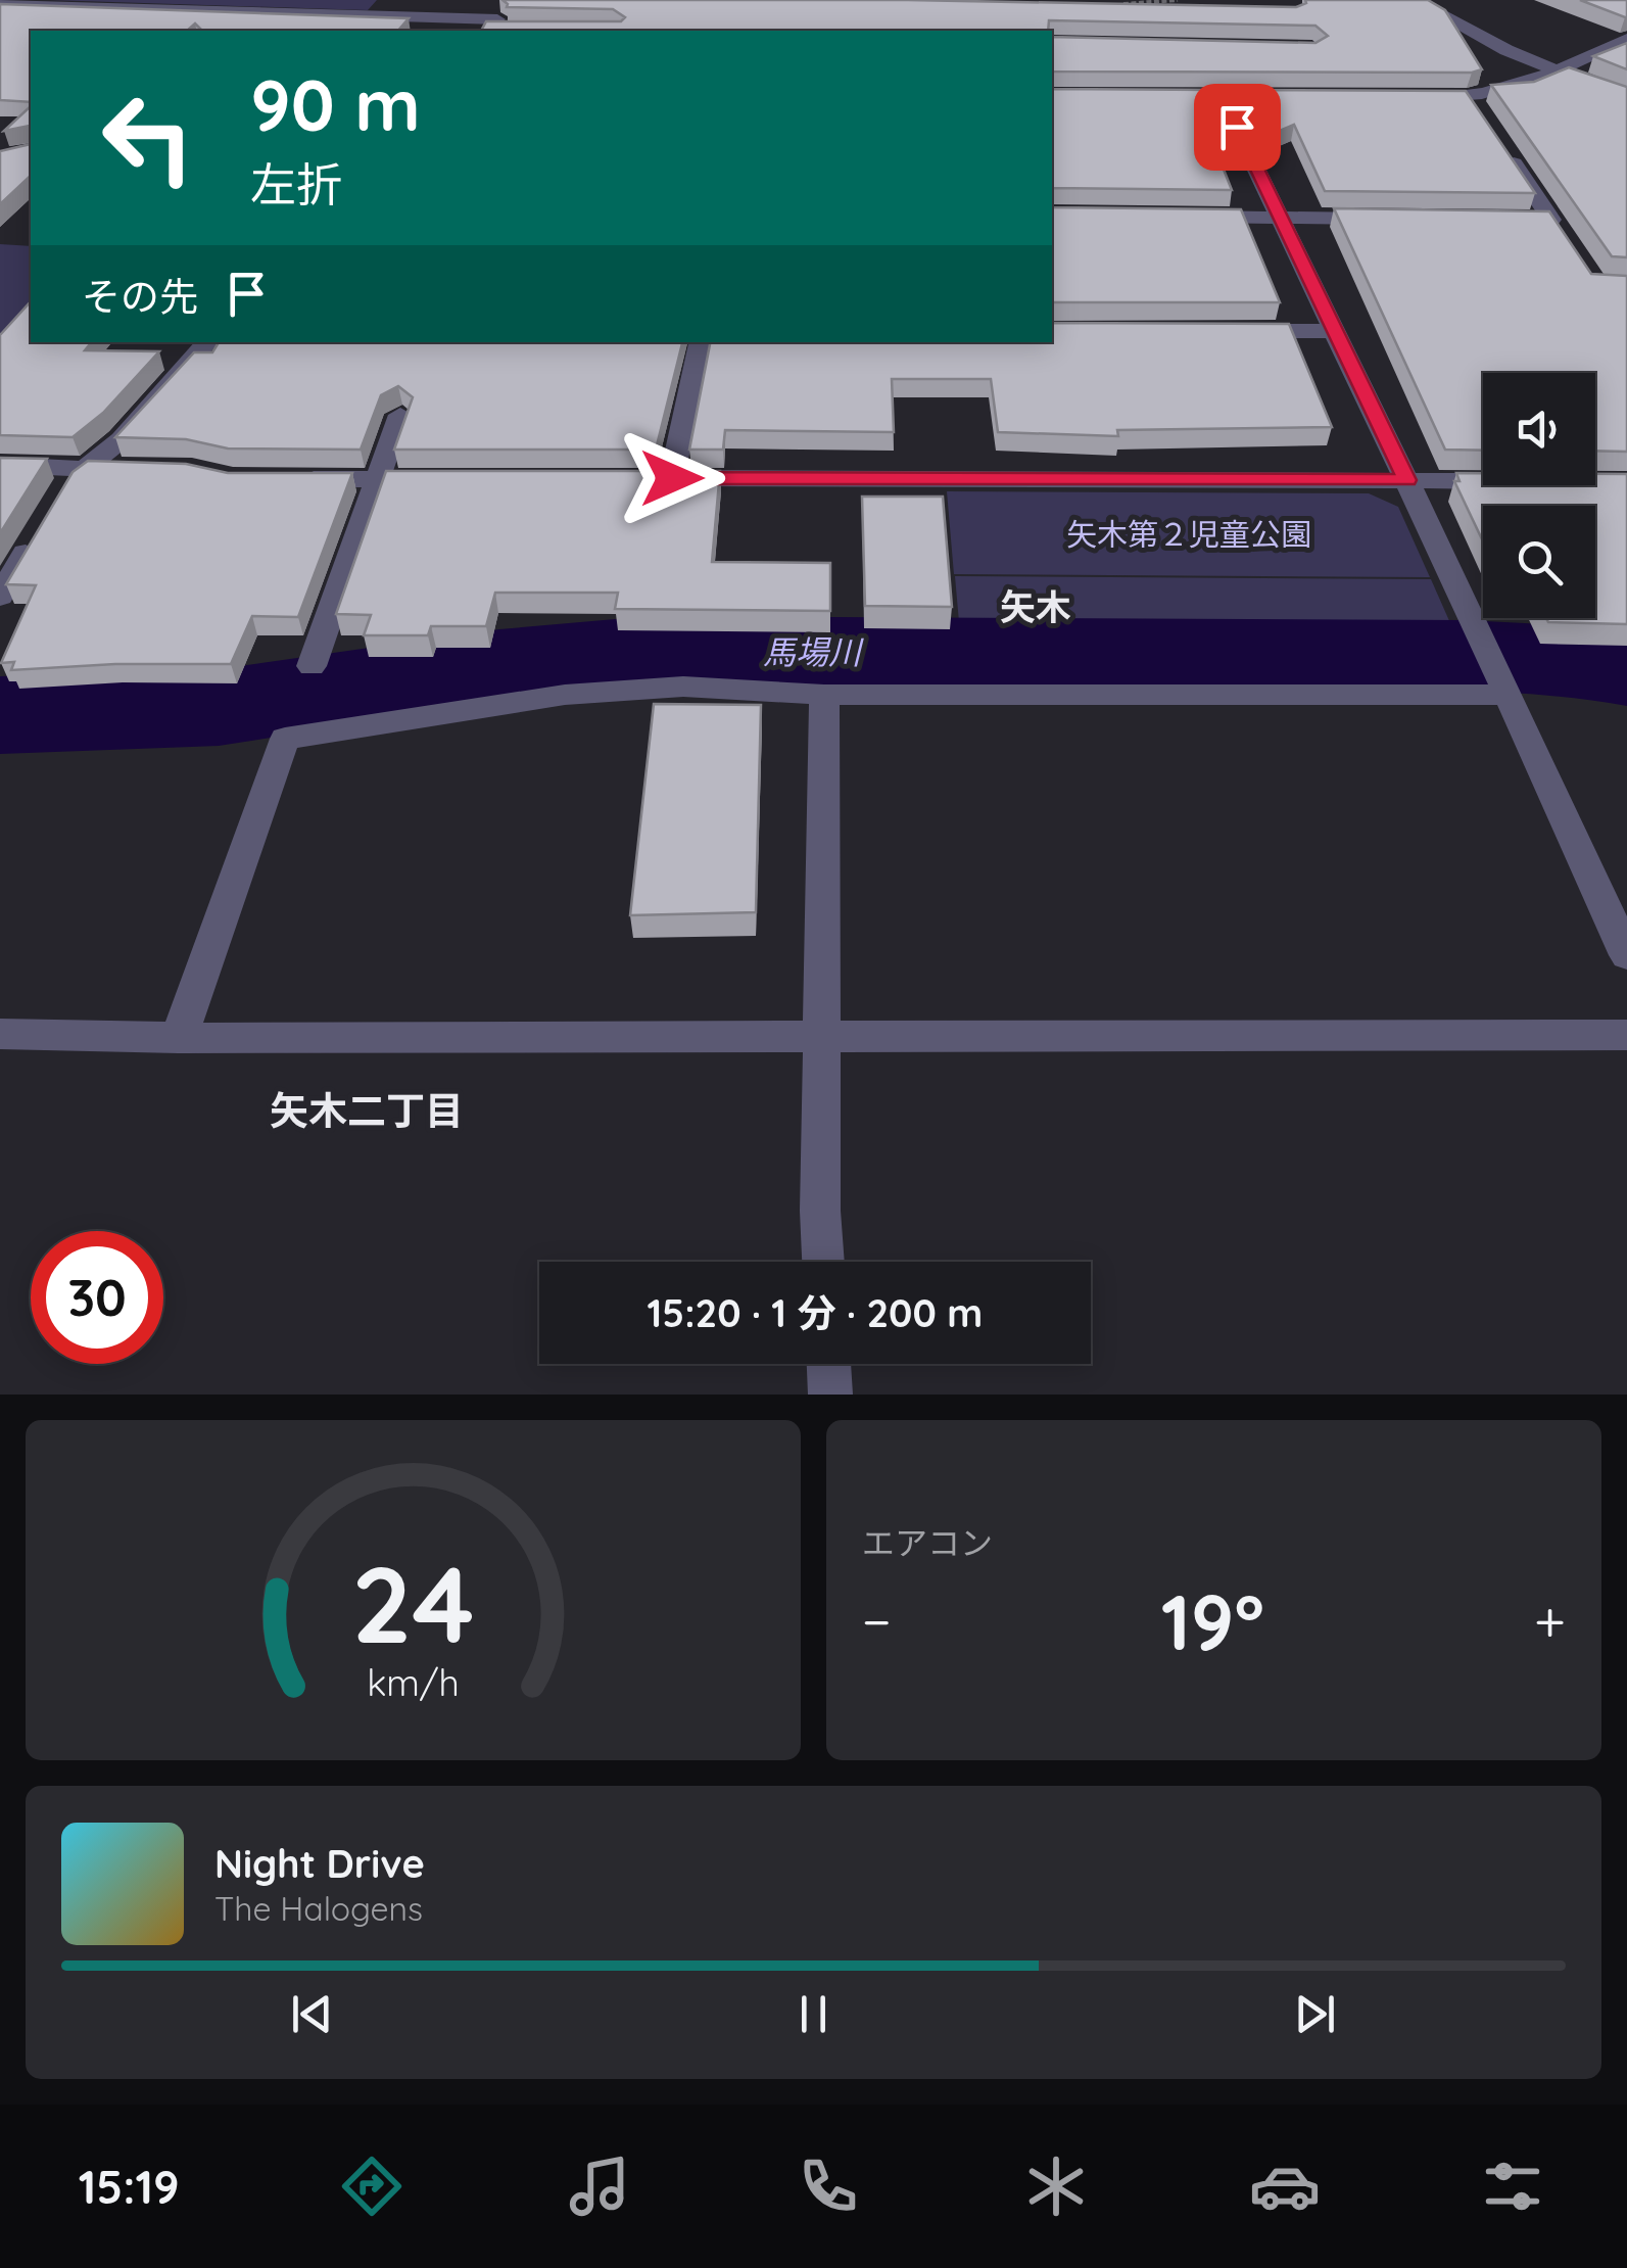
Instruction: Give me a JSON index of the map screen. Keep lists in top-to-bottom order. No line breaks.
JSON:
{"districts":["矢木","矢木二丁目"],"water":["馬場川"],"parks":["矢木第２児童公園"],"page":{"turn":["90 m","左折"],"then":"その先","limit":"30","trip":"15:20 · 1 分 · 200 m","tile":"エアコン","heat":["−","19°","+"],"song":["Night Drive","The Halogens"],"tabs":"15:19","gauge":["24","km/h"]}}
